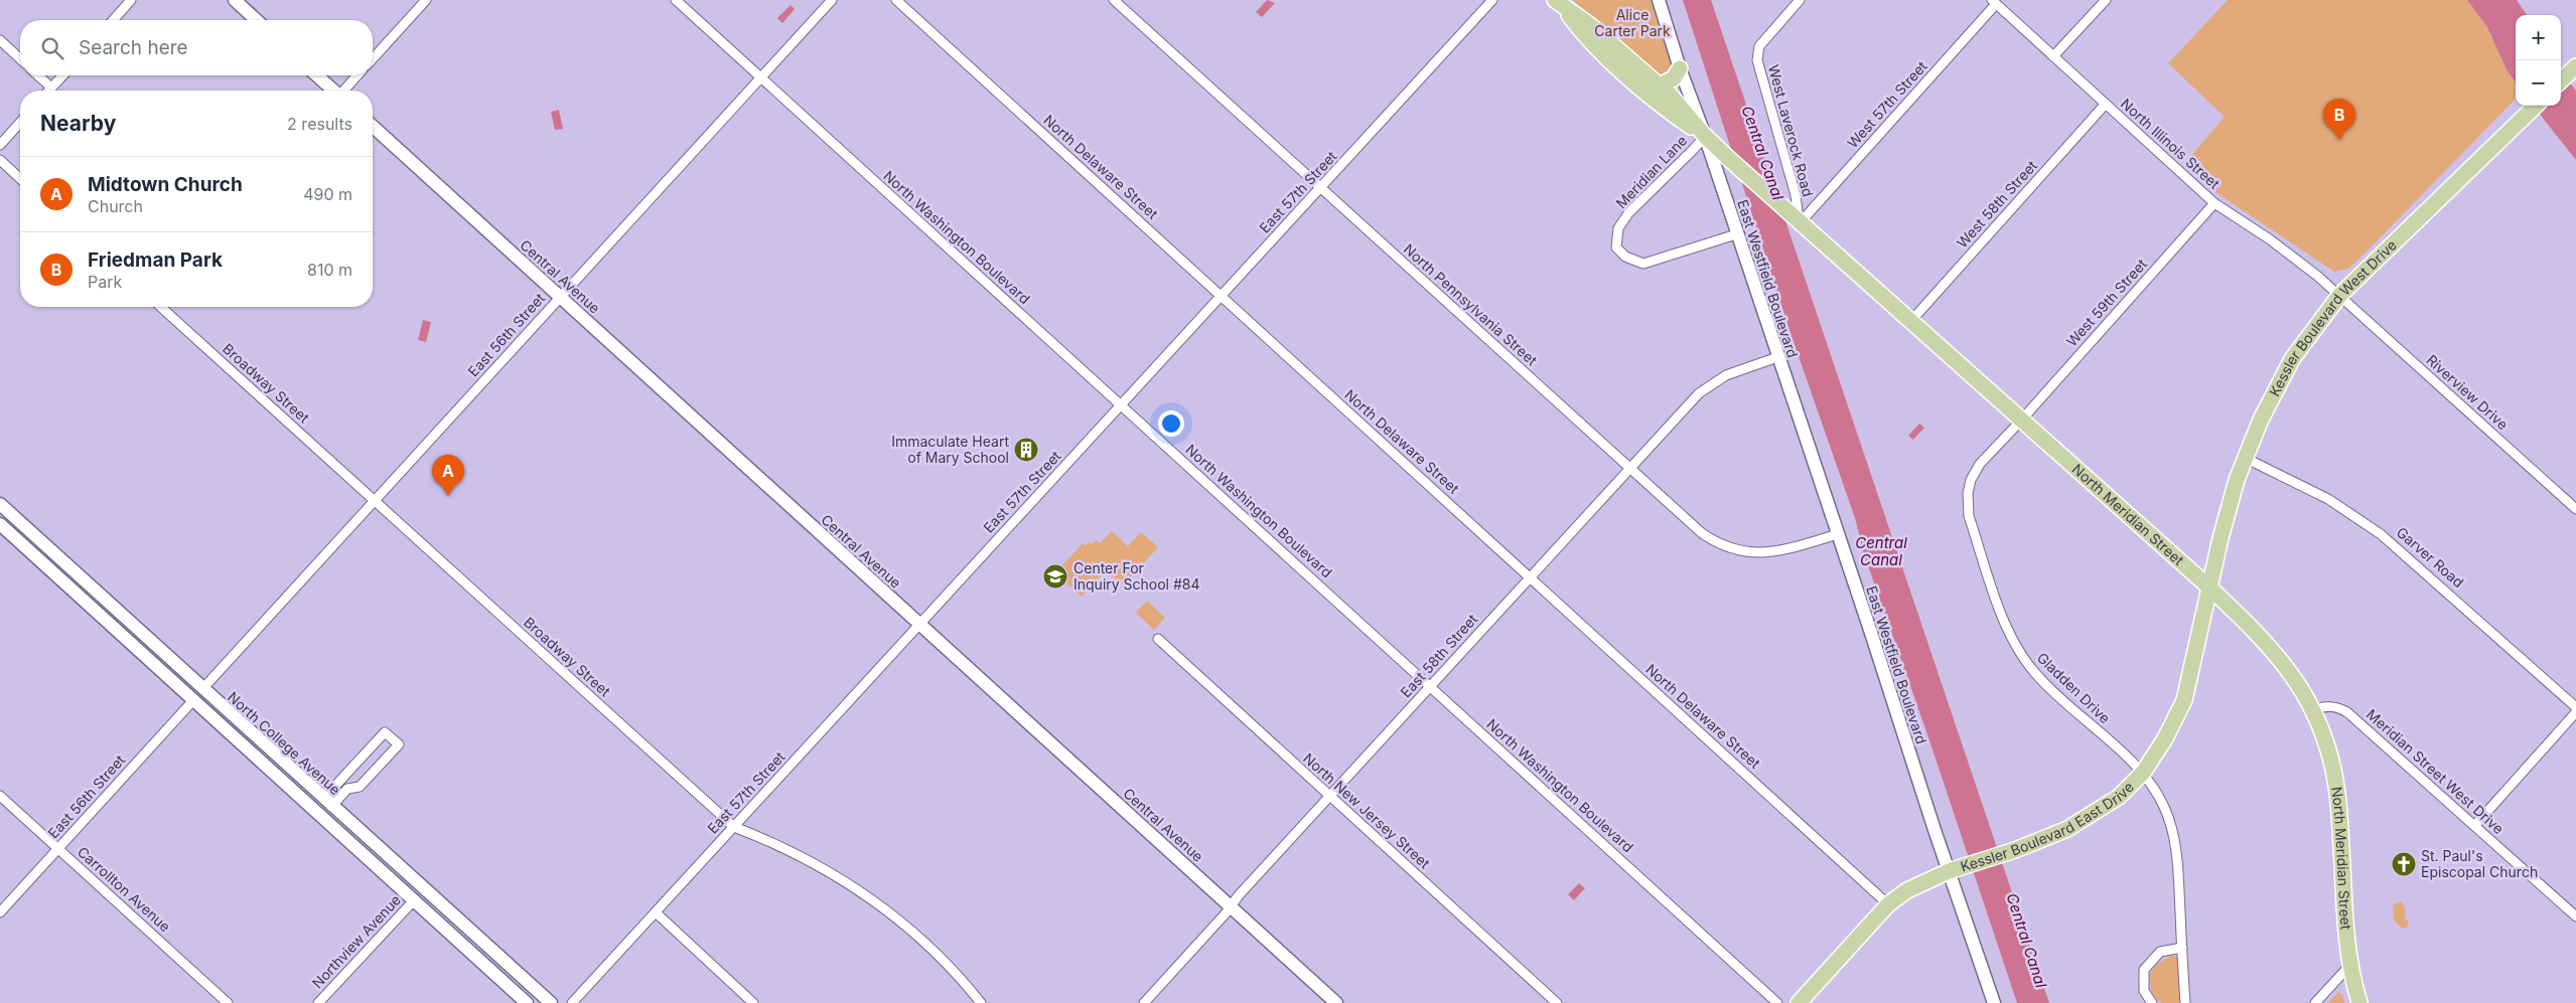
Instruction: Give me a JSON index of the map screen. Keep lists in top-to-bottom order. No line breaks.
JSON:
{"streets":{"main road":["Central Avenue","East Westfield Boulevard","Kessler Boulevard West Drive","North Meridian Street","North College Avenue","Kessler Boulevard East Drive"],"street":["West 57th Street","West Laverock Road","North Illinois Street","North Delaware Street","Meridian Lane","East 57th Street","West 58th Street","North Washington Boulevard","West 59th Street","North Pennsylvania Street","East 56th Street","Broadway Street","Riverview Drive","Garver Road","East 58th Street","Gladden Drive","Meridian Street West Drive","North New Jersey Street","Carrollton Avenue","Northview Avenue"]},"crossings":[["West 57th Street","West Laverock Road"],["West 57th Street","North Illinois Street"],["West 57th Street","North Meridian Street"],["West Laverock Road","North Meridian Street"],["North Illinois Street","West 58th Street"],["North Illinois Street","West 59th Street"],["North Illinois Street","Kessler Boulevard West Drive"],["North Illinois Street","Riverview Drive"],["North Delaware Street","East 57th Street"],["North Delaware Street","East 58th Street"],["North Delaware Street","Kessler Boulevard East Drive"],["Meridian Lane","East Westfield Boulevard"],["Meridian Lane","North Meridian Street"],["East 57th Street","North Washington Boulevard"],["East 57th Street","Central Avenue"],["East 57th Street","North Pennsylvania Street"],["East 57th Street","Broadway Street"],["West 58th Street","North Meridian Street"],["North Washington Boulevard","East 56th Street"],["North Washington Boulevard","East 58th Street"],["Central Avenue","East 56th Street"],["Central Avenue","East 58th Street"],["East Westfield Boulevard","North Pennsylvania Street"],["East Westfield Boulevard","North Meridian Street"],["East Westfield Boulevard","East 58th Street"],["East Westfield Boulevard","Kessler Boulevard East Drive"],["West 59th Street","North Meridian Street"],["West 59th Street","Gladden Drive"],["North Pennsylvania Street","East 58th Street"],["Kessler Boulevard West Drive","Riverview Drive"],["Kessler Boulevard West Drive","North Meridian Street"],["Kessler Boulevard West Drive","Garver Road"],["Kessler Boulevard West Drive","Kessler Boulevard East Drive"],["East 56th Street","Broadway Street"],["East 56th Street","North College Avenue"],["East 56th Street","Carrollton Avenue"],["North Meridian Street","Gladden Drive"],["North Meridian Street","Meridian Street West Drive"],["North Meridian Street","Kessler Boulevard East Drive"],["East 58th Street","North New Jersey Street"],["Gladden Drive","Kessler Boulevard East Drive"],["North College Avenue","Northview Avenue"]],"water":["Central Canal"],"parks":["Alice Carter Park"],"places":{"building":["Immaculate Heart of Mary School"],"school or university":["Center For Inquiry School #84"],"church":["St. Paul's Episcopal Church"]},"page":{"map_buttons":["+","−"],"search":"Search here","heading":["Nearby","2 results"],"pins":["B","A"],"list":[{"mark":"A","name":"Midtown Church","note":"Church","value":"490 m"},{"mark":"B","name":"Friedman Park","note":"Park","value":"810 m"}]}}
